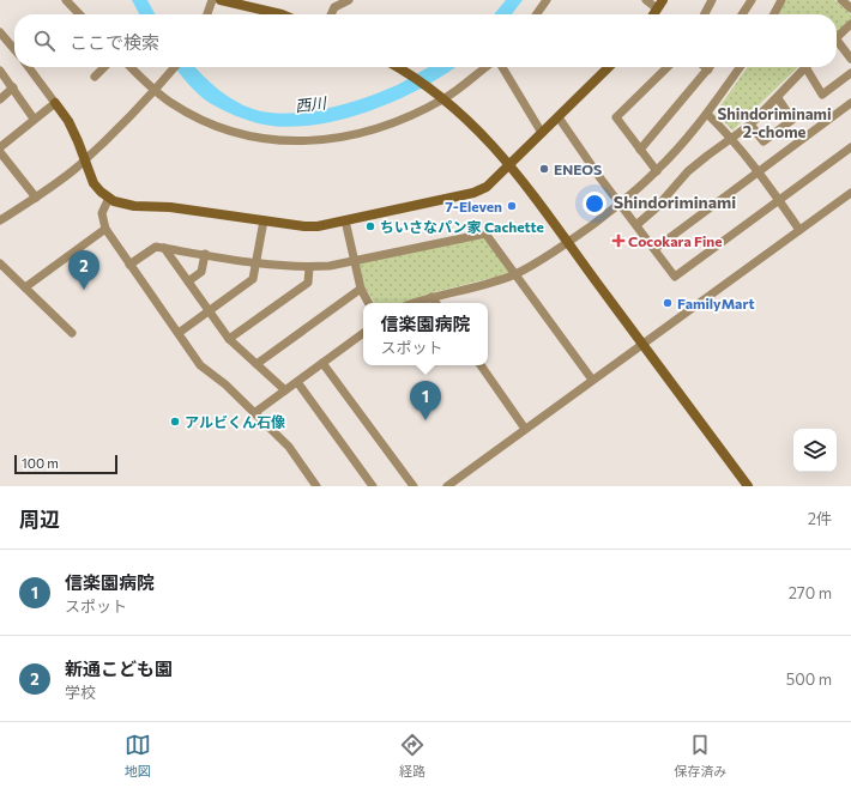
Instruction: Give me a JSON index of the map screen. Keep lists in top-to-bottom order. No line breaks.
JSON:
{"districts":["Shindoriminami 2-chome","Shindoriminami"],"water":["西川"],"places":{"other":["ENEOS","7-Eleven","ちいさなパン家 Cachette","FamilyMart","アルビくん石像"],"health":["Cocokara Fine"]},"scale_bar":"100 m","page":{"search":"ここで検索","pins":["2","1"],"popup":["信楽園病院","スポット"],"scale":"100 m","heading":["周辺","2件"],"list":[{"mark":"1","name":"信楽園病院","note":"スポット","value":"270 m"},{"mark":"2","name":"新通こども園","note":"学校","value":"500 m"}],"nav":["地図","経路","保存済み"]}}
